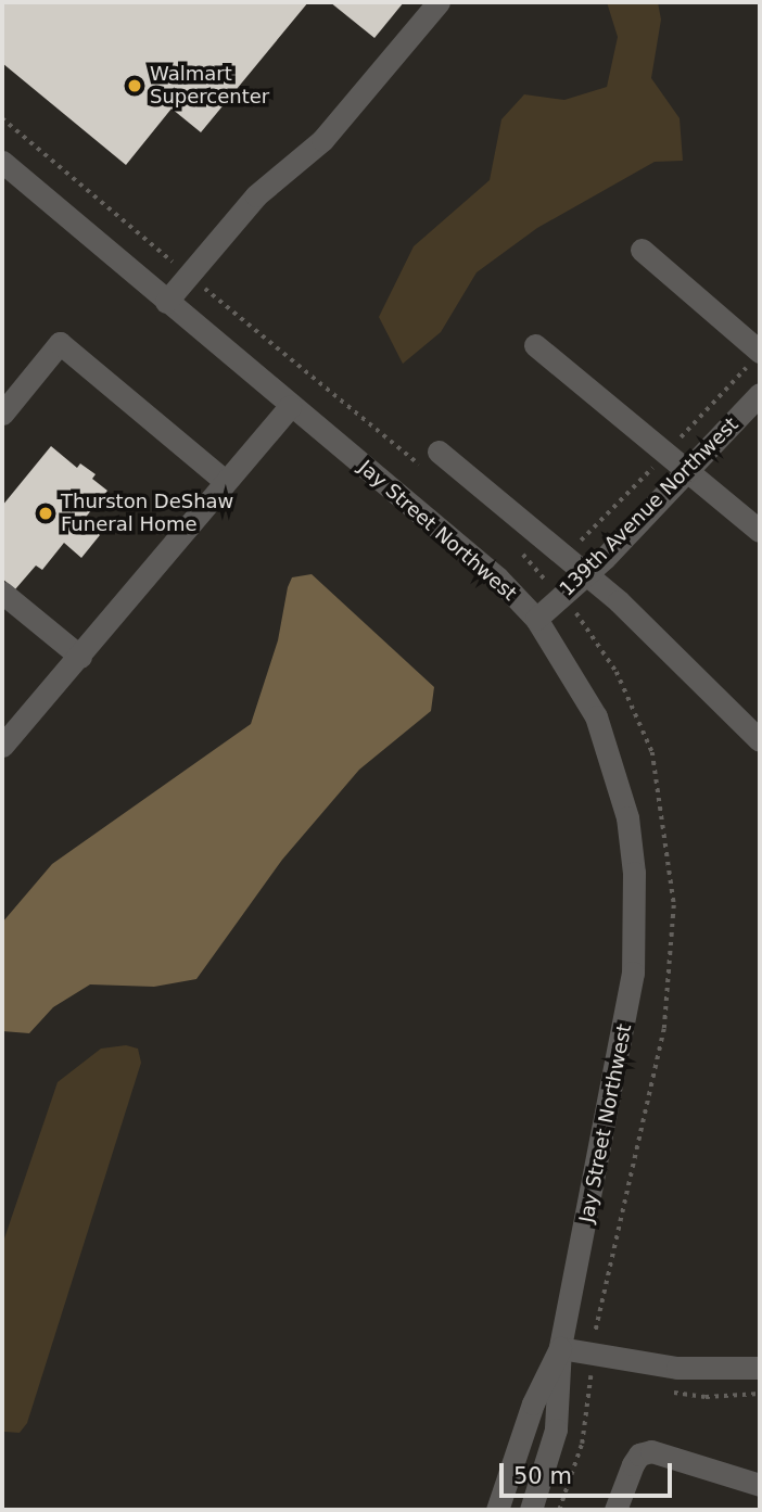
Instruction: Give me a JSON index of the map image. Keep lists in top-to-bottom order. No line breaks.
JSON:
{"streets":{"street":["139th Avenue Northwest","Jay Street Northwest"]},"crossings":[["139th Avenue Northwest","Jay Street Northwest"]],"places":["Walmart Supercenter","Thurston DeShaw Funeral Home"],"scale_bar":"50 m"}
